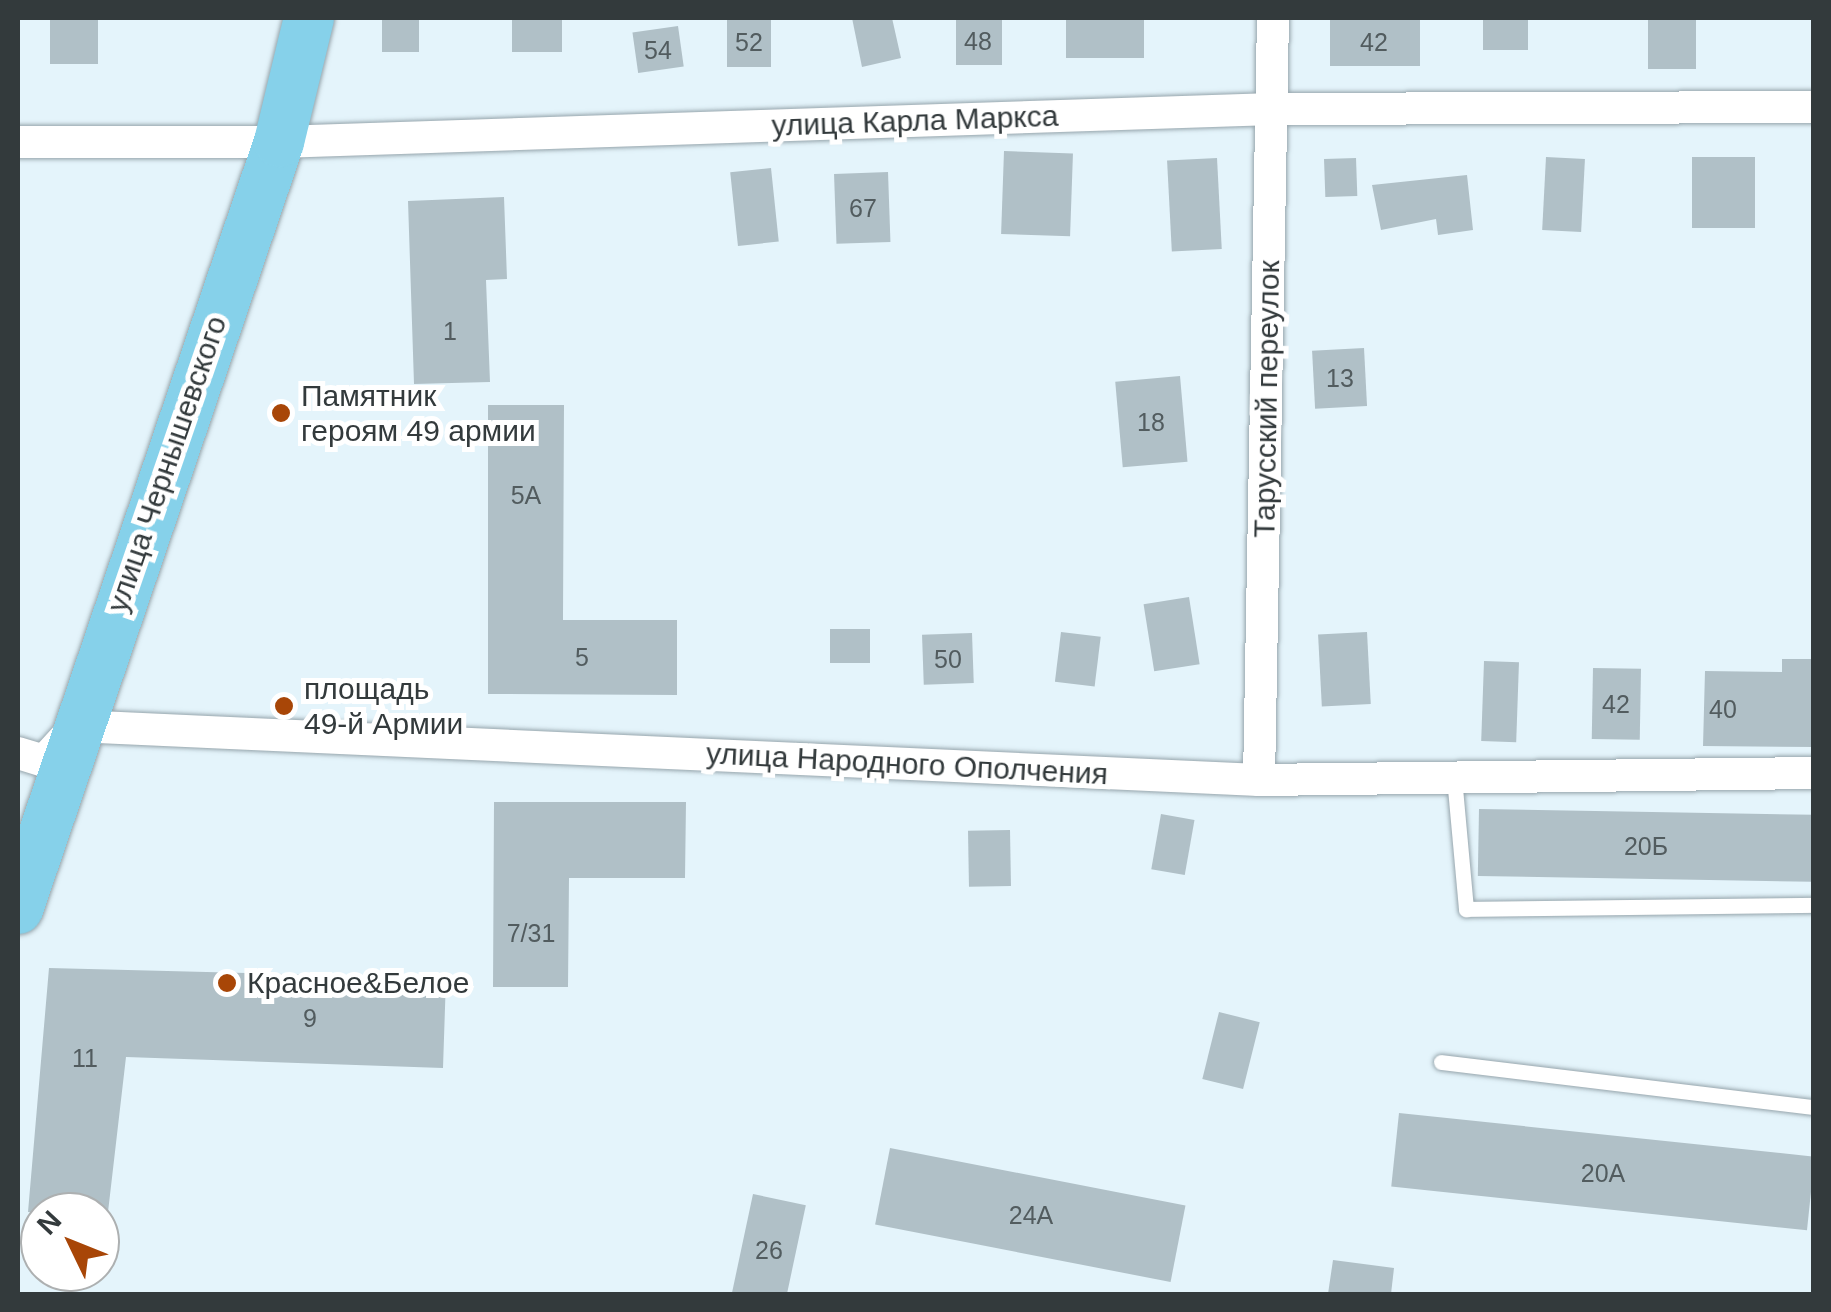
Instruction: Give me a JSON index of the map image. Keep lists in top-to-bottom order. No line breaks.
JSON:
{"streets":{"main road":["улица Чернышевского"],"street":["улица Карла Маркса","Тарусский переулок","улица Народного Ополчения"]},"crossings":[["улица Карла Маркса","Тарусский переулок"],["улица Карла Маркса","улица Чернышевского"],["Тарусский переулок","улица Народного Ополчения"],["улица Чернышевского","улица Народного Ополчения"]],"places":["Памятник героям 49 армии","площадь 49-й Армии","Красное&Белое"],"house_numbers":["48","52","42","54","67","1","13","18","5А","5","50","42","40","20Б","7/31","9","11","20А","24А","26"],"north":"top left"}
